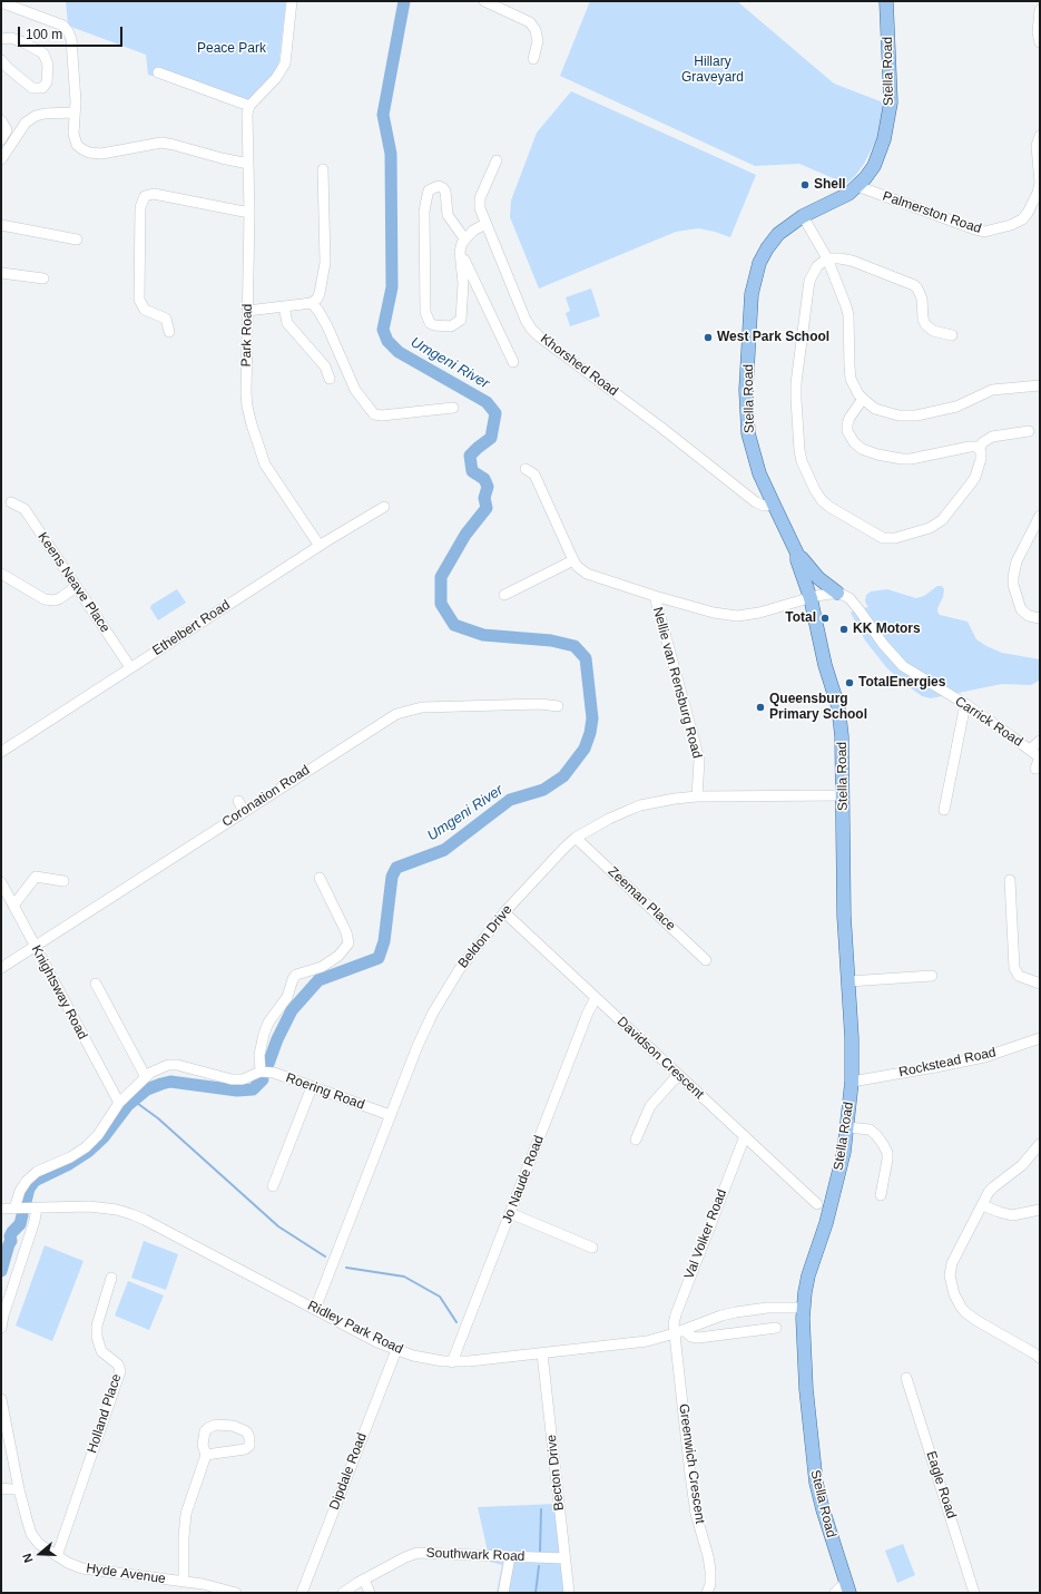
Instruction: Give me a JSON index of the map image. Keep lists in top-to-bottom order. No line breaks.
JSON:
{"streets":{"main road":["Stella Road"],"street":["Palmerston Road","Park Road","Khorshed Road","Keens Neave Place","Ethelbert Road","Nellie van Rensburg Road","Carrick Road","Coronation Road","Zeeman Place","Beldon Drive","Knightsway Road","Davidson Crescent","Rockstead Road","Roering Road","Jo Naude Road","Val Volker Road","Ridley Park Road","Holland Place","Greenwich Crescent","Dipdale Road","Becton Drive","Eagle Road","Southwark Road","Hyde Avenue"]},"crossings":[["Stella Road","Palmerston Road"],["Stella Road","Khorshed Road"],["Stella Road","Beldon Drive"],["Stella Road","Rockstead Road"],["Stella Road","Ridley Park Road"],["Park Road","Ethelbert Road"],["Keens Neave Place","Ethelbert Road"],["Nellie van Rensburg Road","Beldon Drive"],["Coronation Road","Knightsway Road"],["Zeeman Place","Beldon Drive"],["Beldon Drive","Davidson Crescent"],["Beldon Drive","Roering Road"],["Beldon Drive","Ridley Park Road"],["Davidson Crescent","Jo Naude Road"],["Davidson Crescent","Val Volker Road"],["Jo Naude Road","Ridley Park Road"],["Val Volker Road","Ridley Park Road"],["Val Volker Road","Greenwich Crescent"],["Ridley Park Road","Greenwich Crescent"],["Ridley Park Road","Dipdale Road"],["Ridley Park Road","Becton Drive"],["Holland Place","Hyde Avenue"],["Becton Drive","Southwark Road"]],"water":["Umgeni River"],"parks":["Peace Park","Hillary Graveyard"],"places":["Shell","West Park School","Total","KK Motors","TotalEnergies","Queensburg Primary School"],"scale_bar":"100 m","north":"left"}
